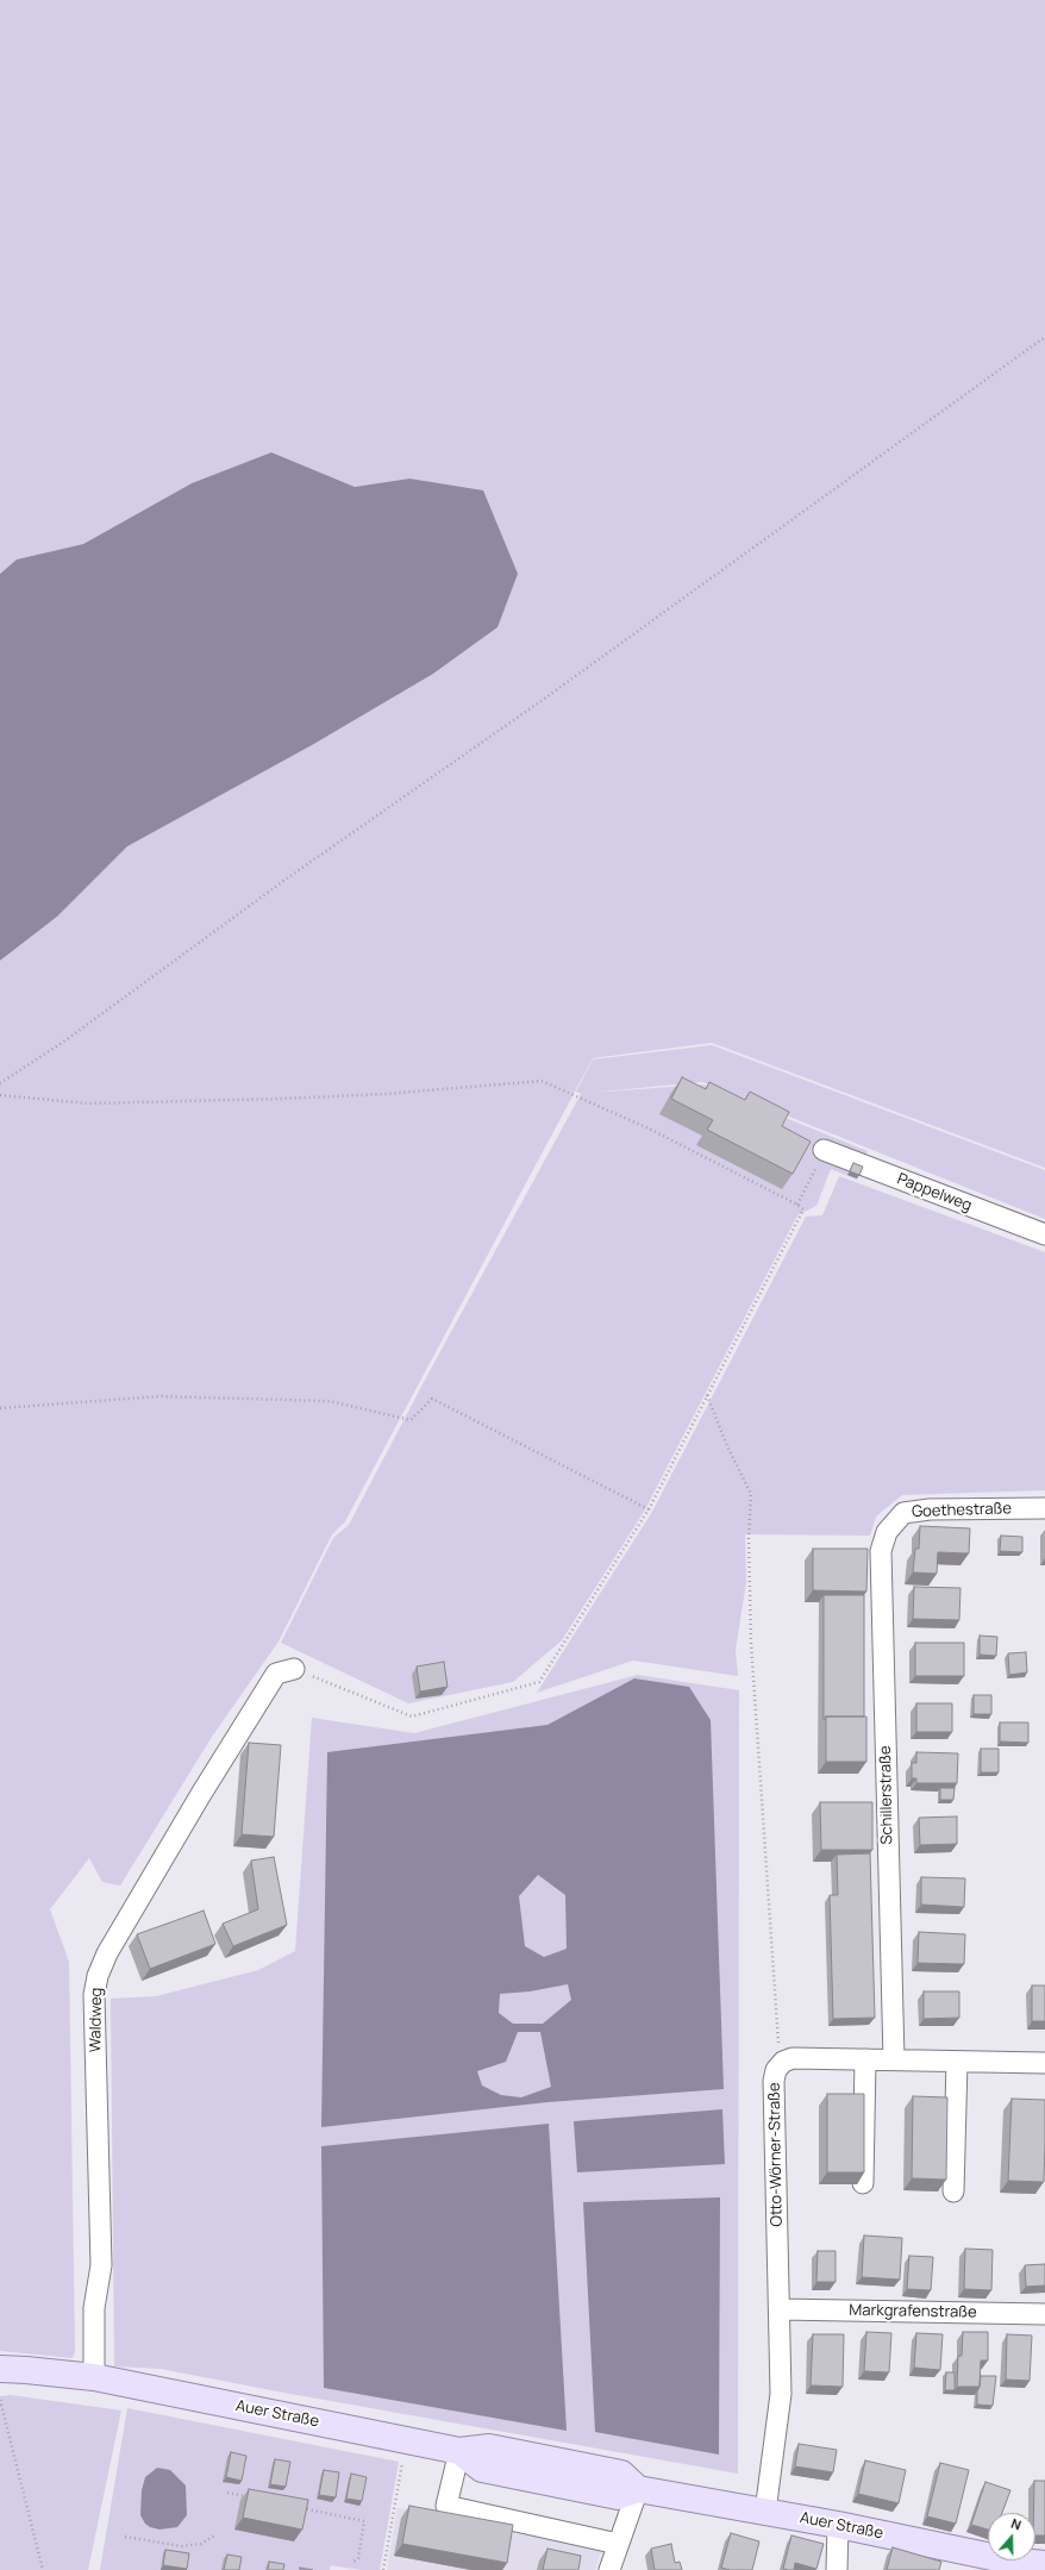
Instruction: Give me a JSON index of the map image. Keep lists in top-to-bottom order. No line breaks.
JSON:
{"streets":{"main road":["Auer Straße"],"street":["Pappelweg","Goethestraße","Schillerstraße","Waldweg","Otto-Wörner-Straße","Markgrafenstraße"]},"crossings":[["Goethestraße","Schillerstraße"],["Schillerstraße","Otto-Wörner-Straße"],["Waldweg","Auer Straße"],["Otto-Wörner-Straße","Markgrafenstraße"],["Otto-Wörner-Straße","Auer Straße"]],"north":"top"}
